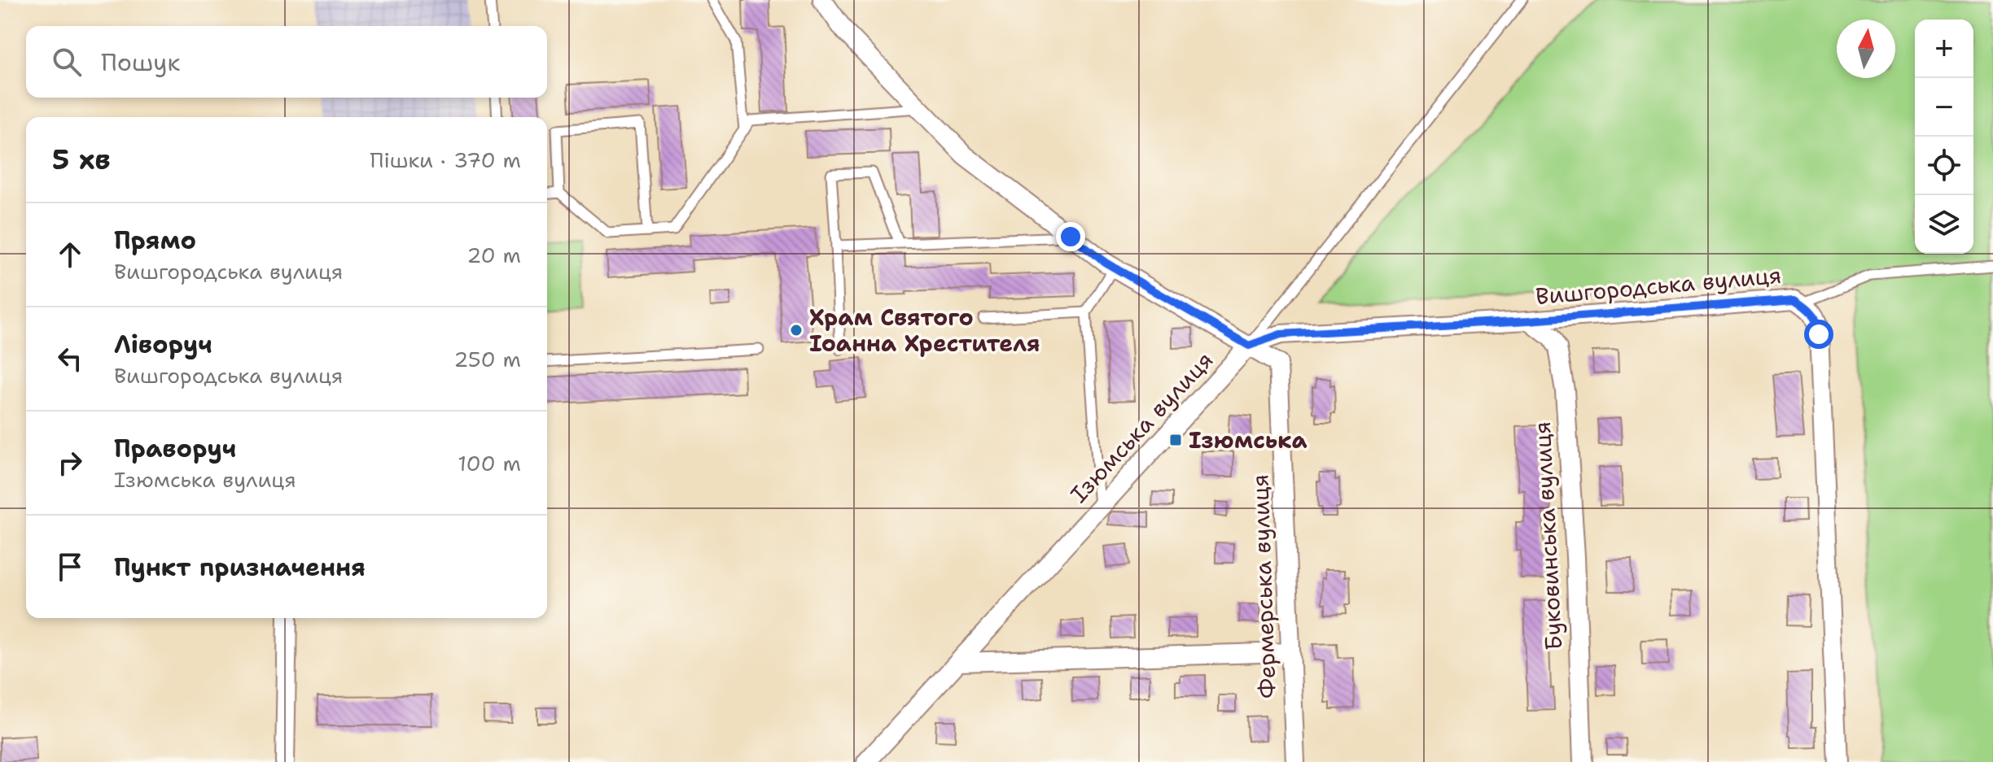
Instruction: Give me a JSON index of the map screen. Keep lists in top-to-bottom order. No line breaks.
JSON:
{"streets":{"street":["Вишгородська вулиця","Ізюмська вулиця","Буковинська вулиця","Фермерська вулиця"]},"crossings":[["Вишгородська вулиця","Ізюмська вулиця"],["Вишгородська вулиця","Буковинська вулиця"],["Вишгородська вулиця","Фермерська вулиця"],["Ізюмська вулиця","Фермерська вулиця"]],"places":{"other":["Храм Святого Іоанна Хрестителя"],"transit":["Ізюмська"]},"north":"top","page":{"map_buttons":["+","−"],"search":"Пошук","heading":["5 хв","Пішки · 370 m"],"list":[["Прямо","Вишгородська вулиця","20 m"],["Ліворуч","Вишгородська вулиця","250 m"],["Праворуч","Ізюмська вулиця","100 m"],"Пункт призначення"]}}
